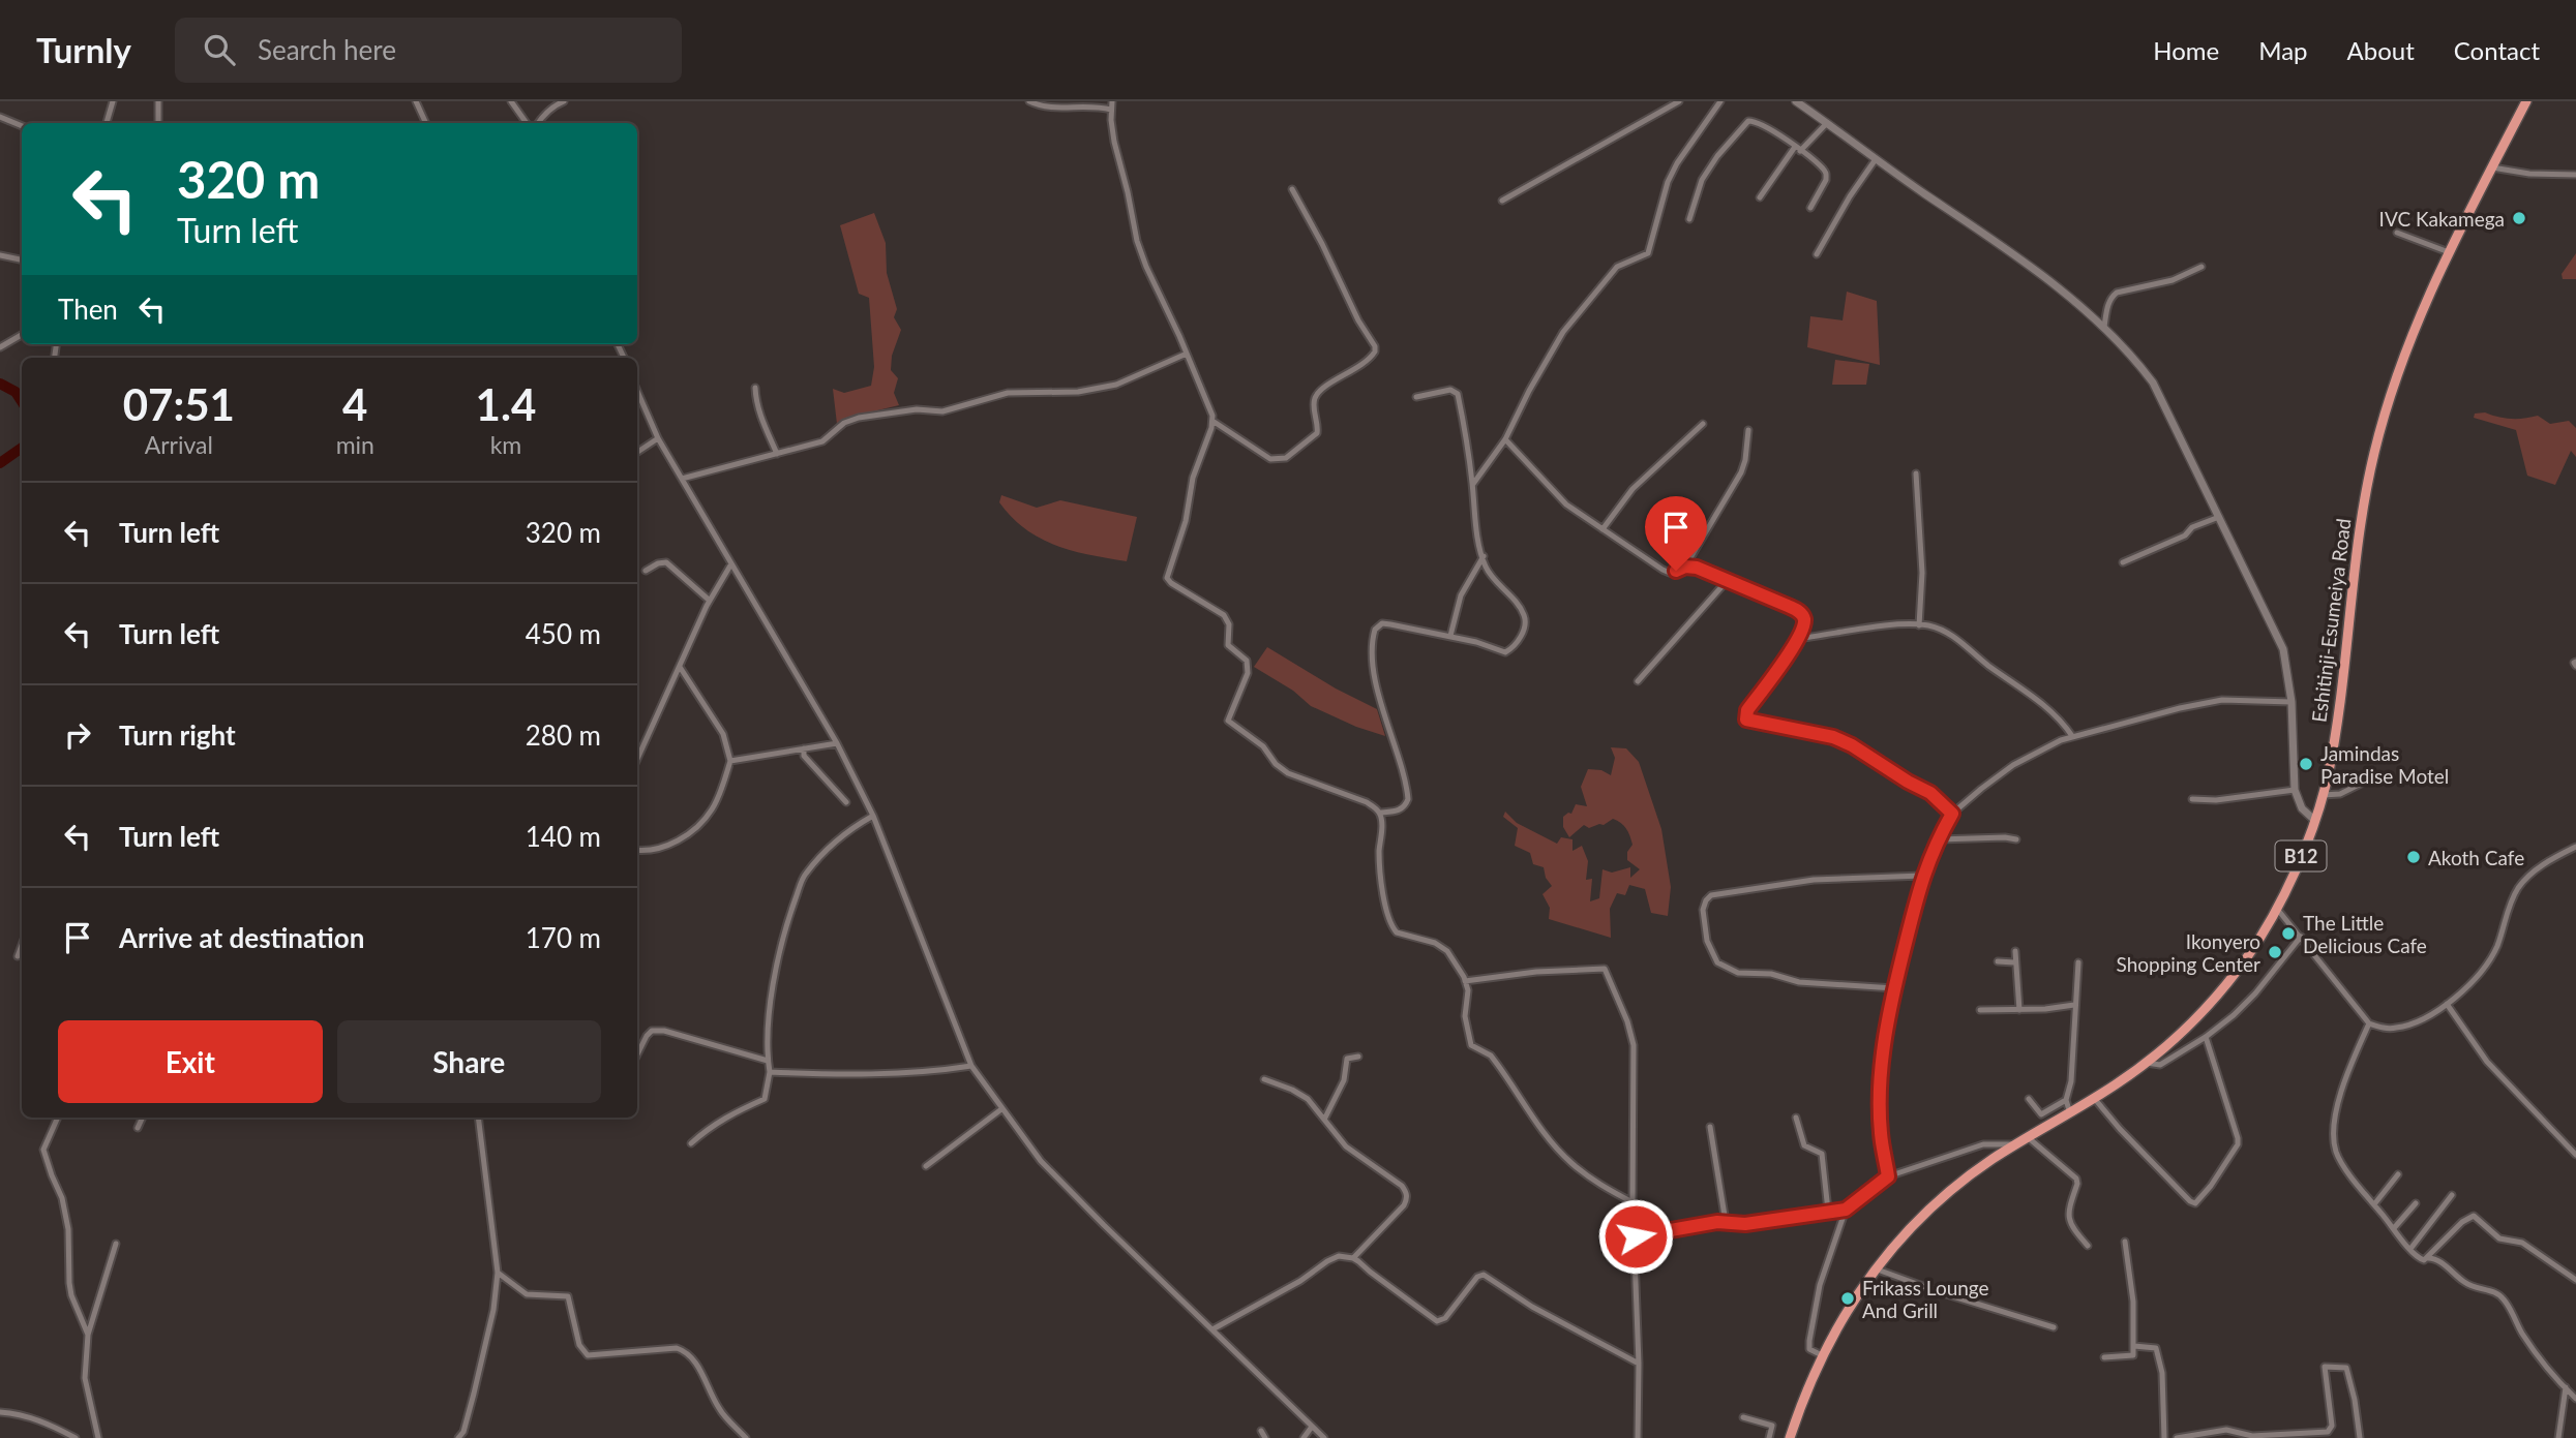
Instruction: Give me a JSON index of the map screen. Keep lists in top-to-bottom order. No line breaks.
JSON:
{"streets":{"highway":["Eshitinji-Esumeiya Road","B12"]},"places":["IVC Kakamega","Jamindas Paradise Motel","Akoth Cafe","The Little Delicious Cafe","Ikonyero Shopping Center","Frikass Lounge And Grill"],"page":{"header":"Turnly","search":"Search here","nav":["Home","Map","About","Contact"],"turn":["320 m","Turn left"],"then":"Then","eta":["07:51","Arrival","4","min","1.4","km"],"list":[{"name":"Turn left","value":"320 m"},{"name":"Turn left","value":"450 m"},{"name":"Turn right","value":"280 m"},{"name":"Turn left","value":"140 m"},{"name":"Arrive at destination","value":"170 m"}],"buttons":["Exit","Share"]}}
